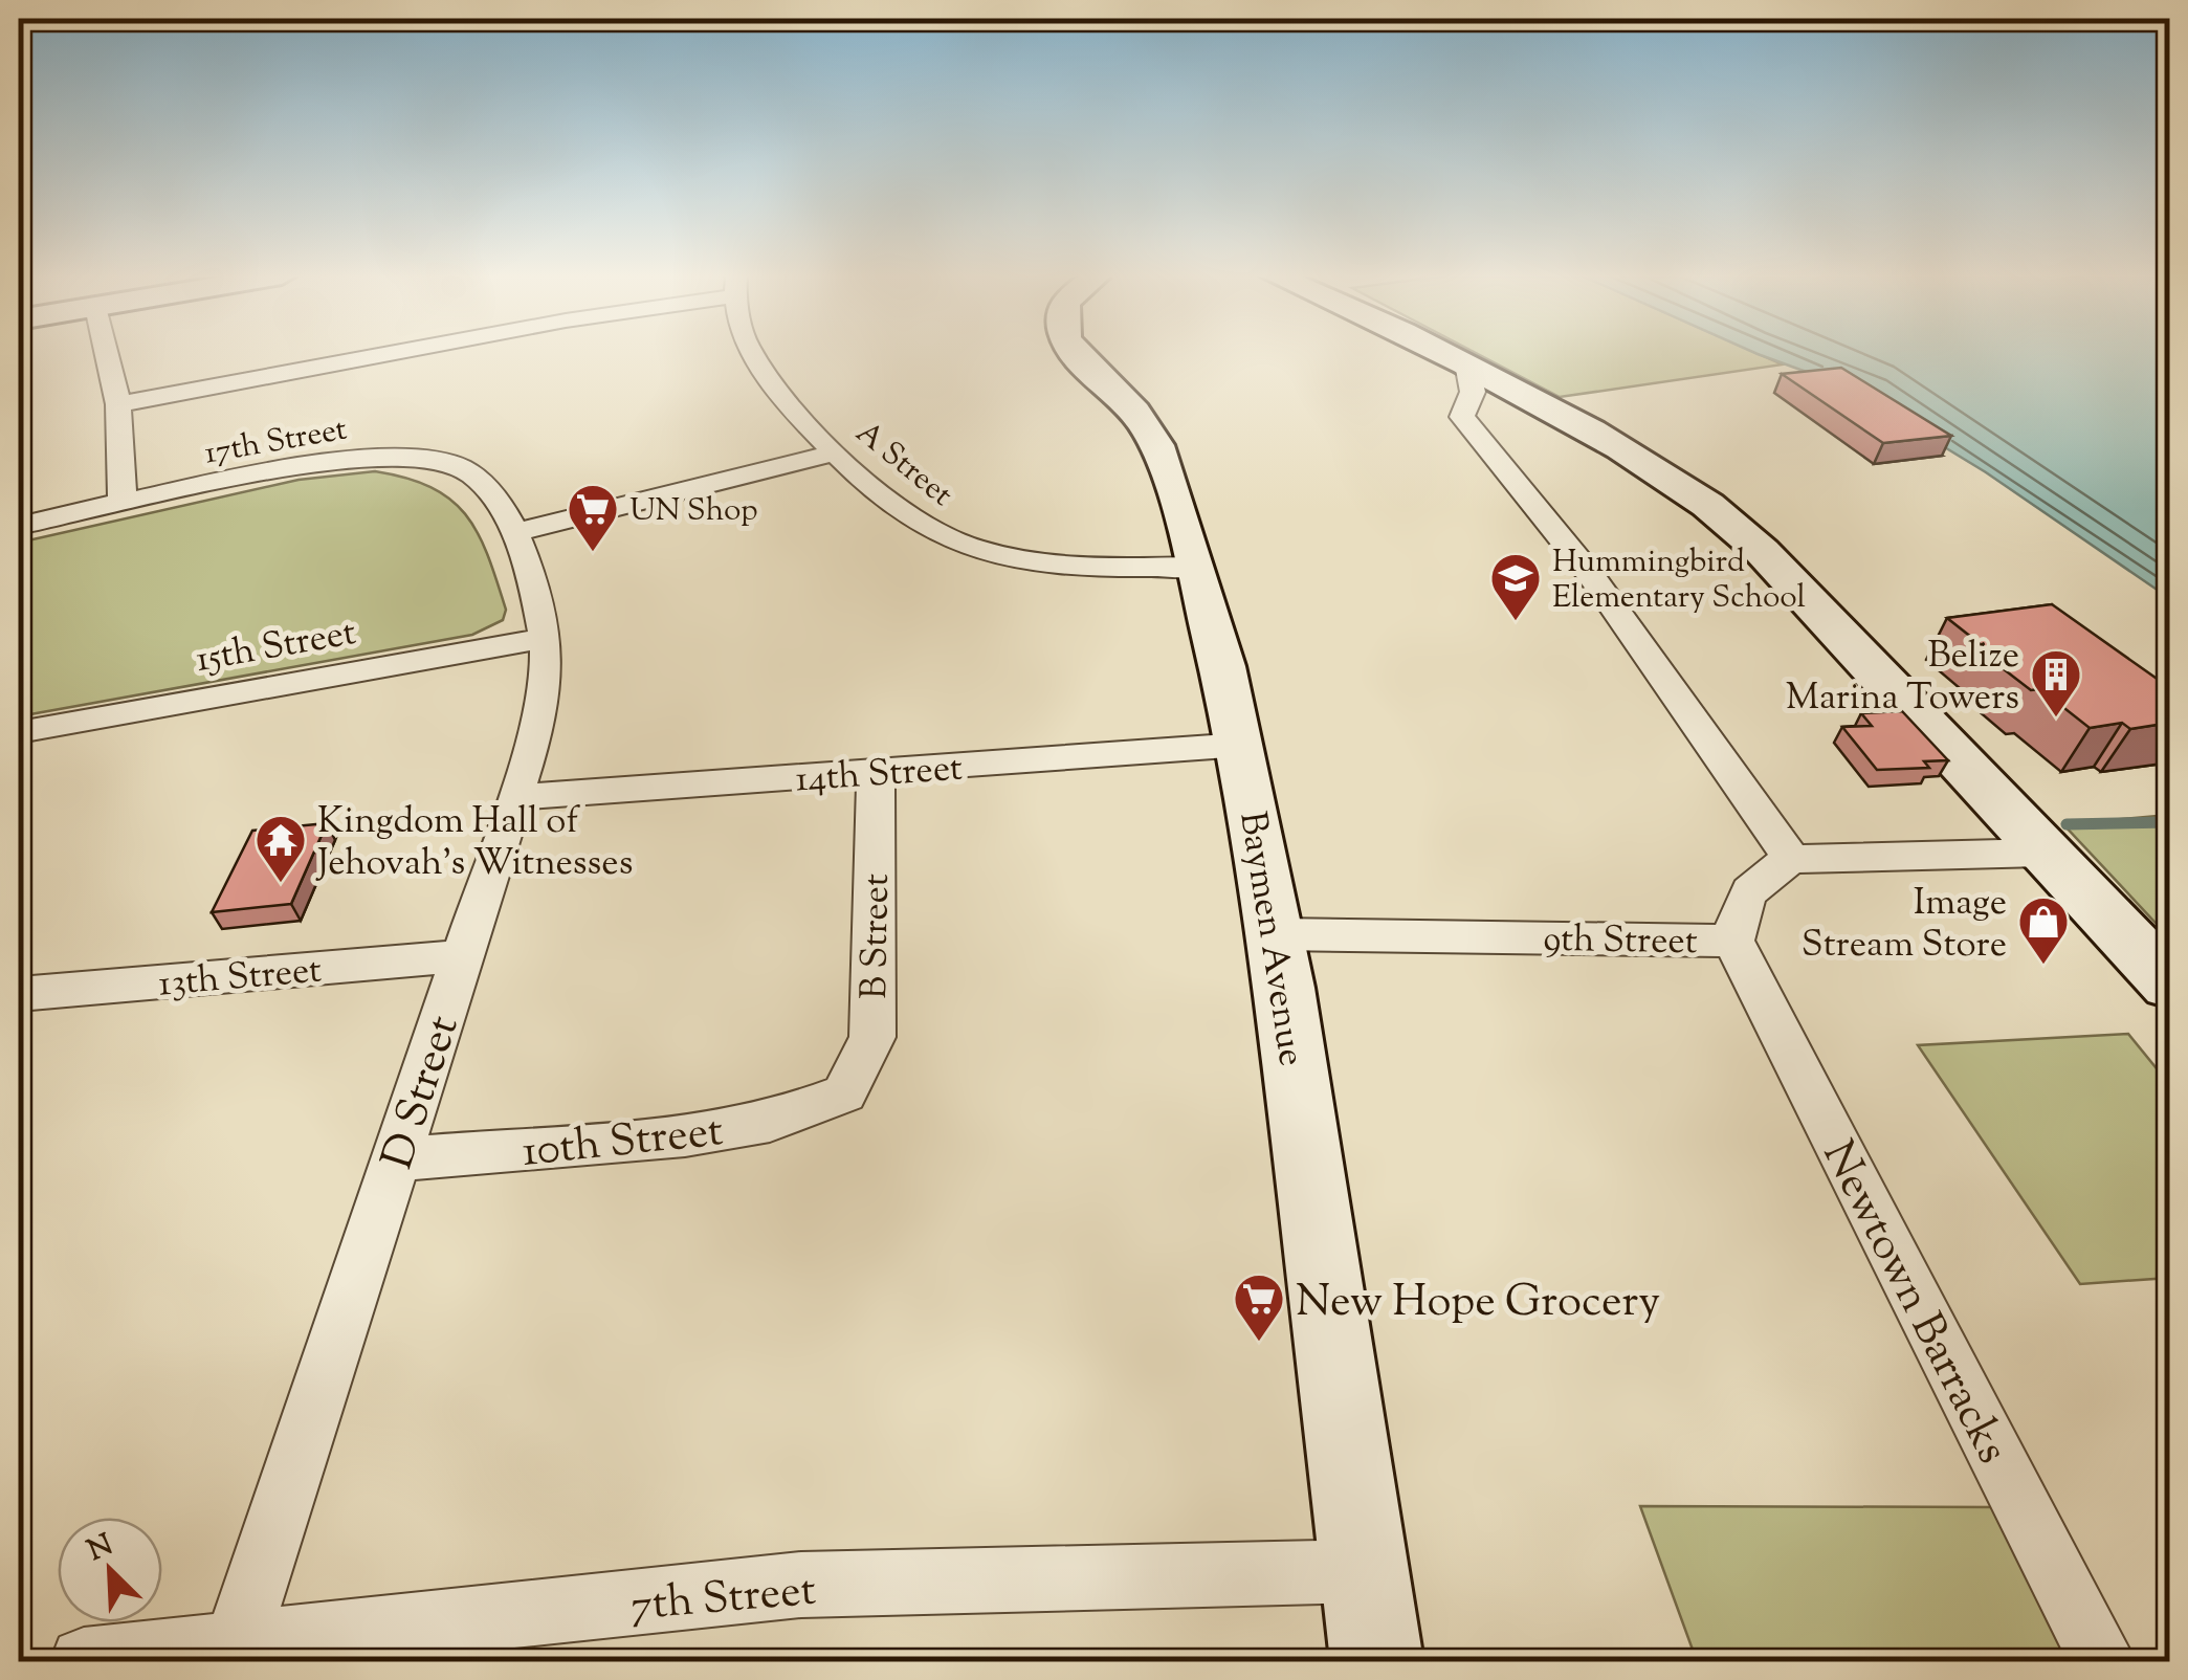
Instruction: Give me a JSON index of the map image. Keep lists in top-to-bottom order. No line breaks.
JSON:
{"streets":{"main road":["Baymen Avenue"],"street":["17th Street","A Street","15th Street","14th Street","B Street","9th Street","13th Street","D Street","10th Street","Newtown Barracks","7th Street"]},"crossings":[["17th Street","D Street"],["A Street","Baymen Avenue"],["15th Street","D Street"],["14th Street","B Street"],["14th Street","Baymen Avenue"],["14th Street","D Street"],["B Street","10th Street"],["Baymen Avenue","9th Street"],["Baymen Avenue","7th Street"],["9th Street","Newtown Barracks"],["13th Street","D Street"],["D Street","10th Street"],["D Street","7th Street"]],"places":{"supermarket":["UN Shop","New Hope Grocery"],"school or university":["Hummingbird Elementary School"],"building":["Belize Marina Towers"],"temple":["Kingdom Hall of Jehovah's Witnesses"],"shop":["Image Stream Store"]},"north":"top left"}
